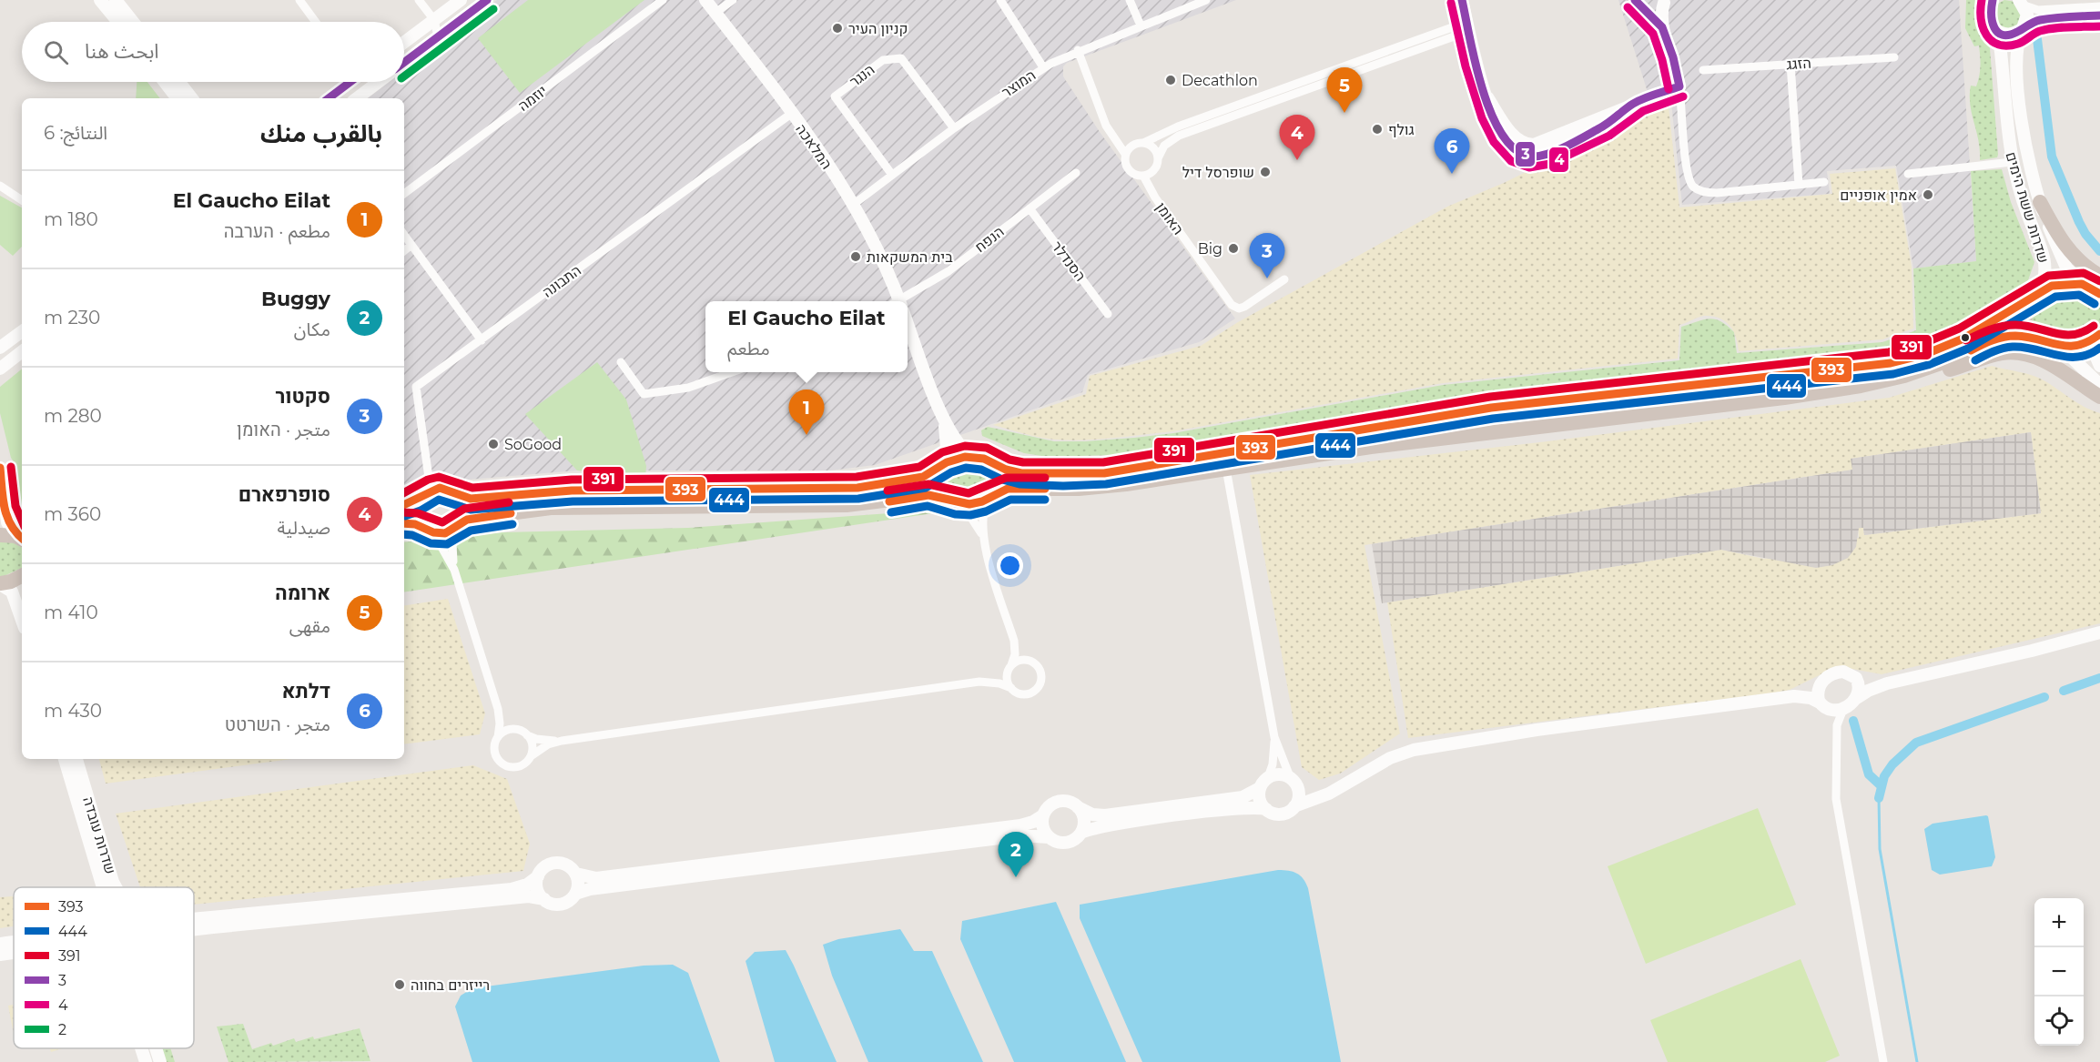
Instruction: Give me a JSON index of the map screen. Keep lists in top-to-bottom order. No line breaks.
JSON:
{"streets":{"street":["הזגג","הנגר","המוצר","יוזמה","המלאכה","שדרות ששת הימים","האומן","הנפח","הסנדלר","התבונה","שדרות עובדה"]},"crossings":[["הנגר","המוצר"],["המוצר","המלאכה"],["המלאכה","התבונה"],["הנפח","הסנדלר"]],"places":["קניון העיר","Decathlon","גולף","שופרסל דיל","אמין אופניים","Big","בית המשקאות","SoGood","רייזרים בחווה"],"lines":["transit line 3","transit line 4","transit line 2","transit line 391","transit line 393","transit line 444"],"legend":["393","444","391","3","4","2"],"page":{"search":"ابحث هنا","pins":["5","4","6","3","1","2"],"heading":["بالقرب منك","النتائج: 6"],"list":[{"mark":"1","name":"El Gaucho Eilat","note":"مطعم · הערבה","value":"180 m"},{"mark":"2","name":"Buggy","note":"مكان","value":"230 m"},{"mark":"3","name":"סקטור","note":"متجر · האומן","value":"280 m"},{"mark":"4","name":"סופרפארם","note":"صيدلية","value":"360 m"},{"mark":"5","name":"ארומה","note":"مقهى","value":"410 m"},{"mark":"6","name":"דלתא","note":"متجر · השרטט","value":"430 m"}],"popup":["El Gaucho Eilat","مطعم"],"map_buttons":["+","−"]}}
